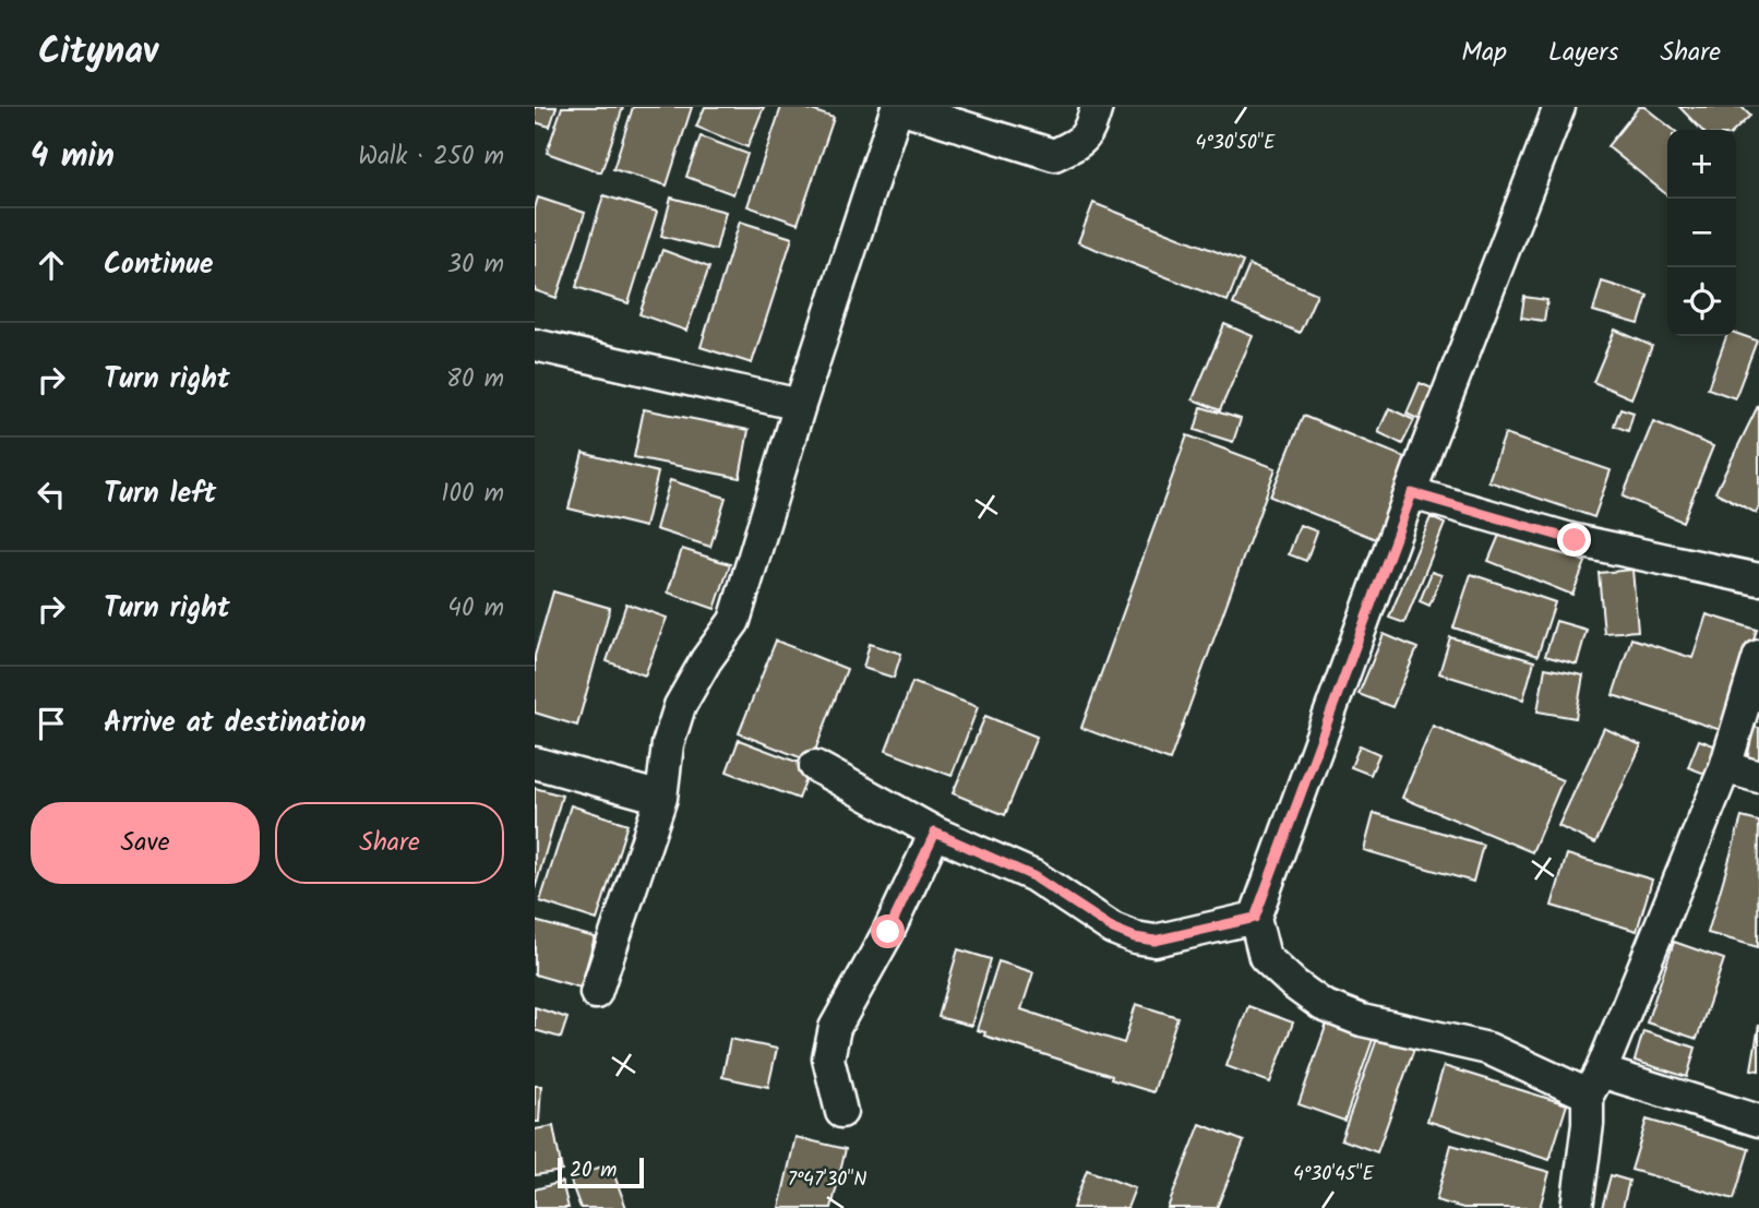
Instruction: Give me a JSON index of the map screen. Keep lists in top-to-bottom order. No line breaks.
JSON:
{"scale_bar":"20 m","page":{"header":"Citynav","nav":["Map","Layers","Share"],"heading":["4 min","Walk · 250 m"],"map_buttons":["+","−"],"list":[["Continue","30 m"],["Turn right","80 m"],["Turn left","100 m"],["Turn right","40 m"],"Arrive at destination"],"buttons":["Save","Share"],"scale":"20 m"},"coordinates":["4°30'50\"E","4°30'45\"E","7°47'30\"N"]}
